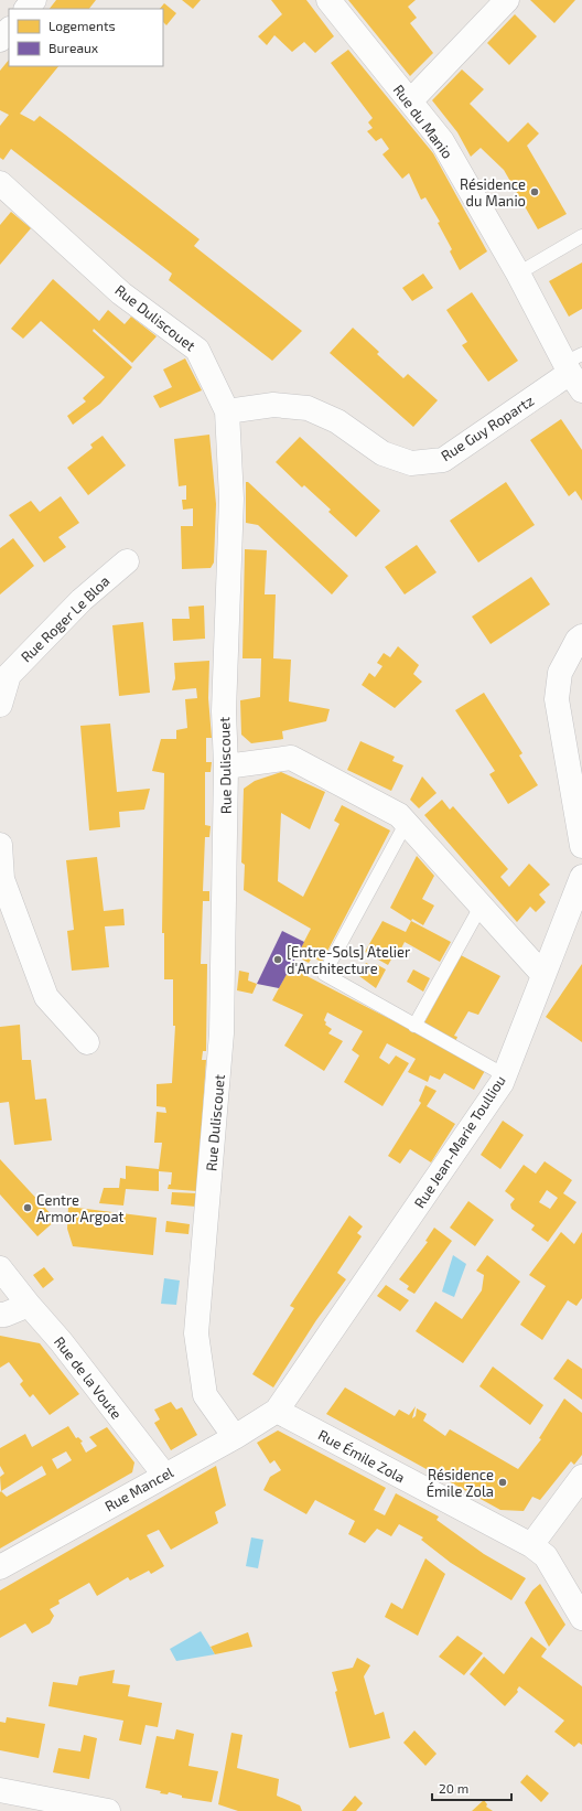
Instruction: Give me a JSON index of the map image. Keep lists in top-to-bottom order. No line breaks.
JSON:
{"streets":{"street":["Rue du Manio","Rue Duliscouet","Rue Guy Ropartz","Rue Roger Le Bloa","Rue Jean-Marie Toulliou","Rue de la Voute","Rue Émile Zola","Rue Mancel"]},"crossings":[["Rue du Manio","Rue Guy Ropartz"],["Rue Duliscouet","Rue Guy Ropartz"],["Rue Duliscouet","Rue Mancel"],["Rue Jean-Marie Toulliou","Rue Émile Zola"],["Rue Jean-Marie Toulliou","Rue Mancel"],["Rue de la Voute","Rue Mancel"],["Rue Émile Zola","Rue Mancel"]],"places":["Résidence du Manio","[Entre-Sols] Atelier d'Architecture","Centre Armor Argoat","Résidence Émile Zola"],"legend":["Logements","Bureaux"],"scale_bar":"20 m"}
